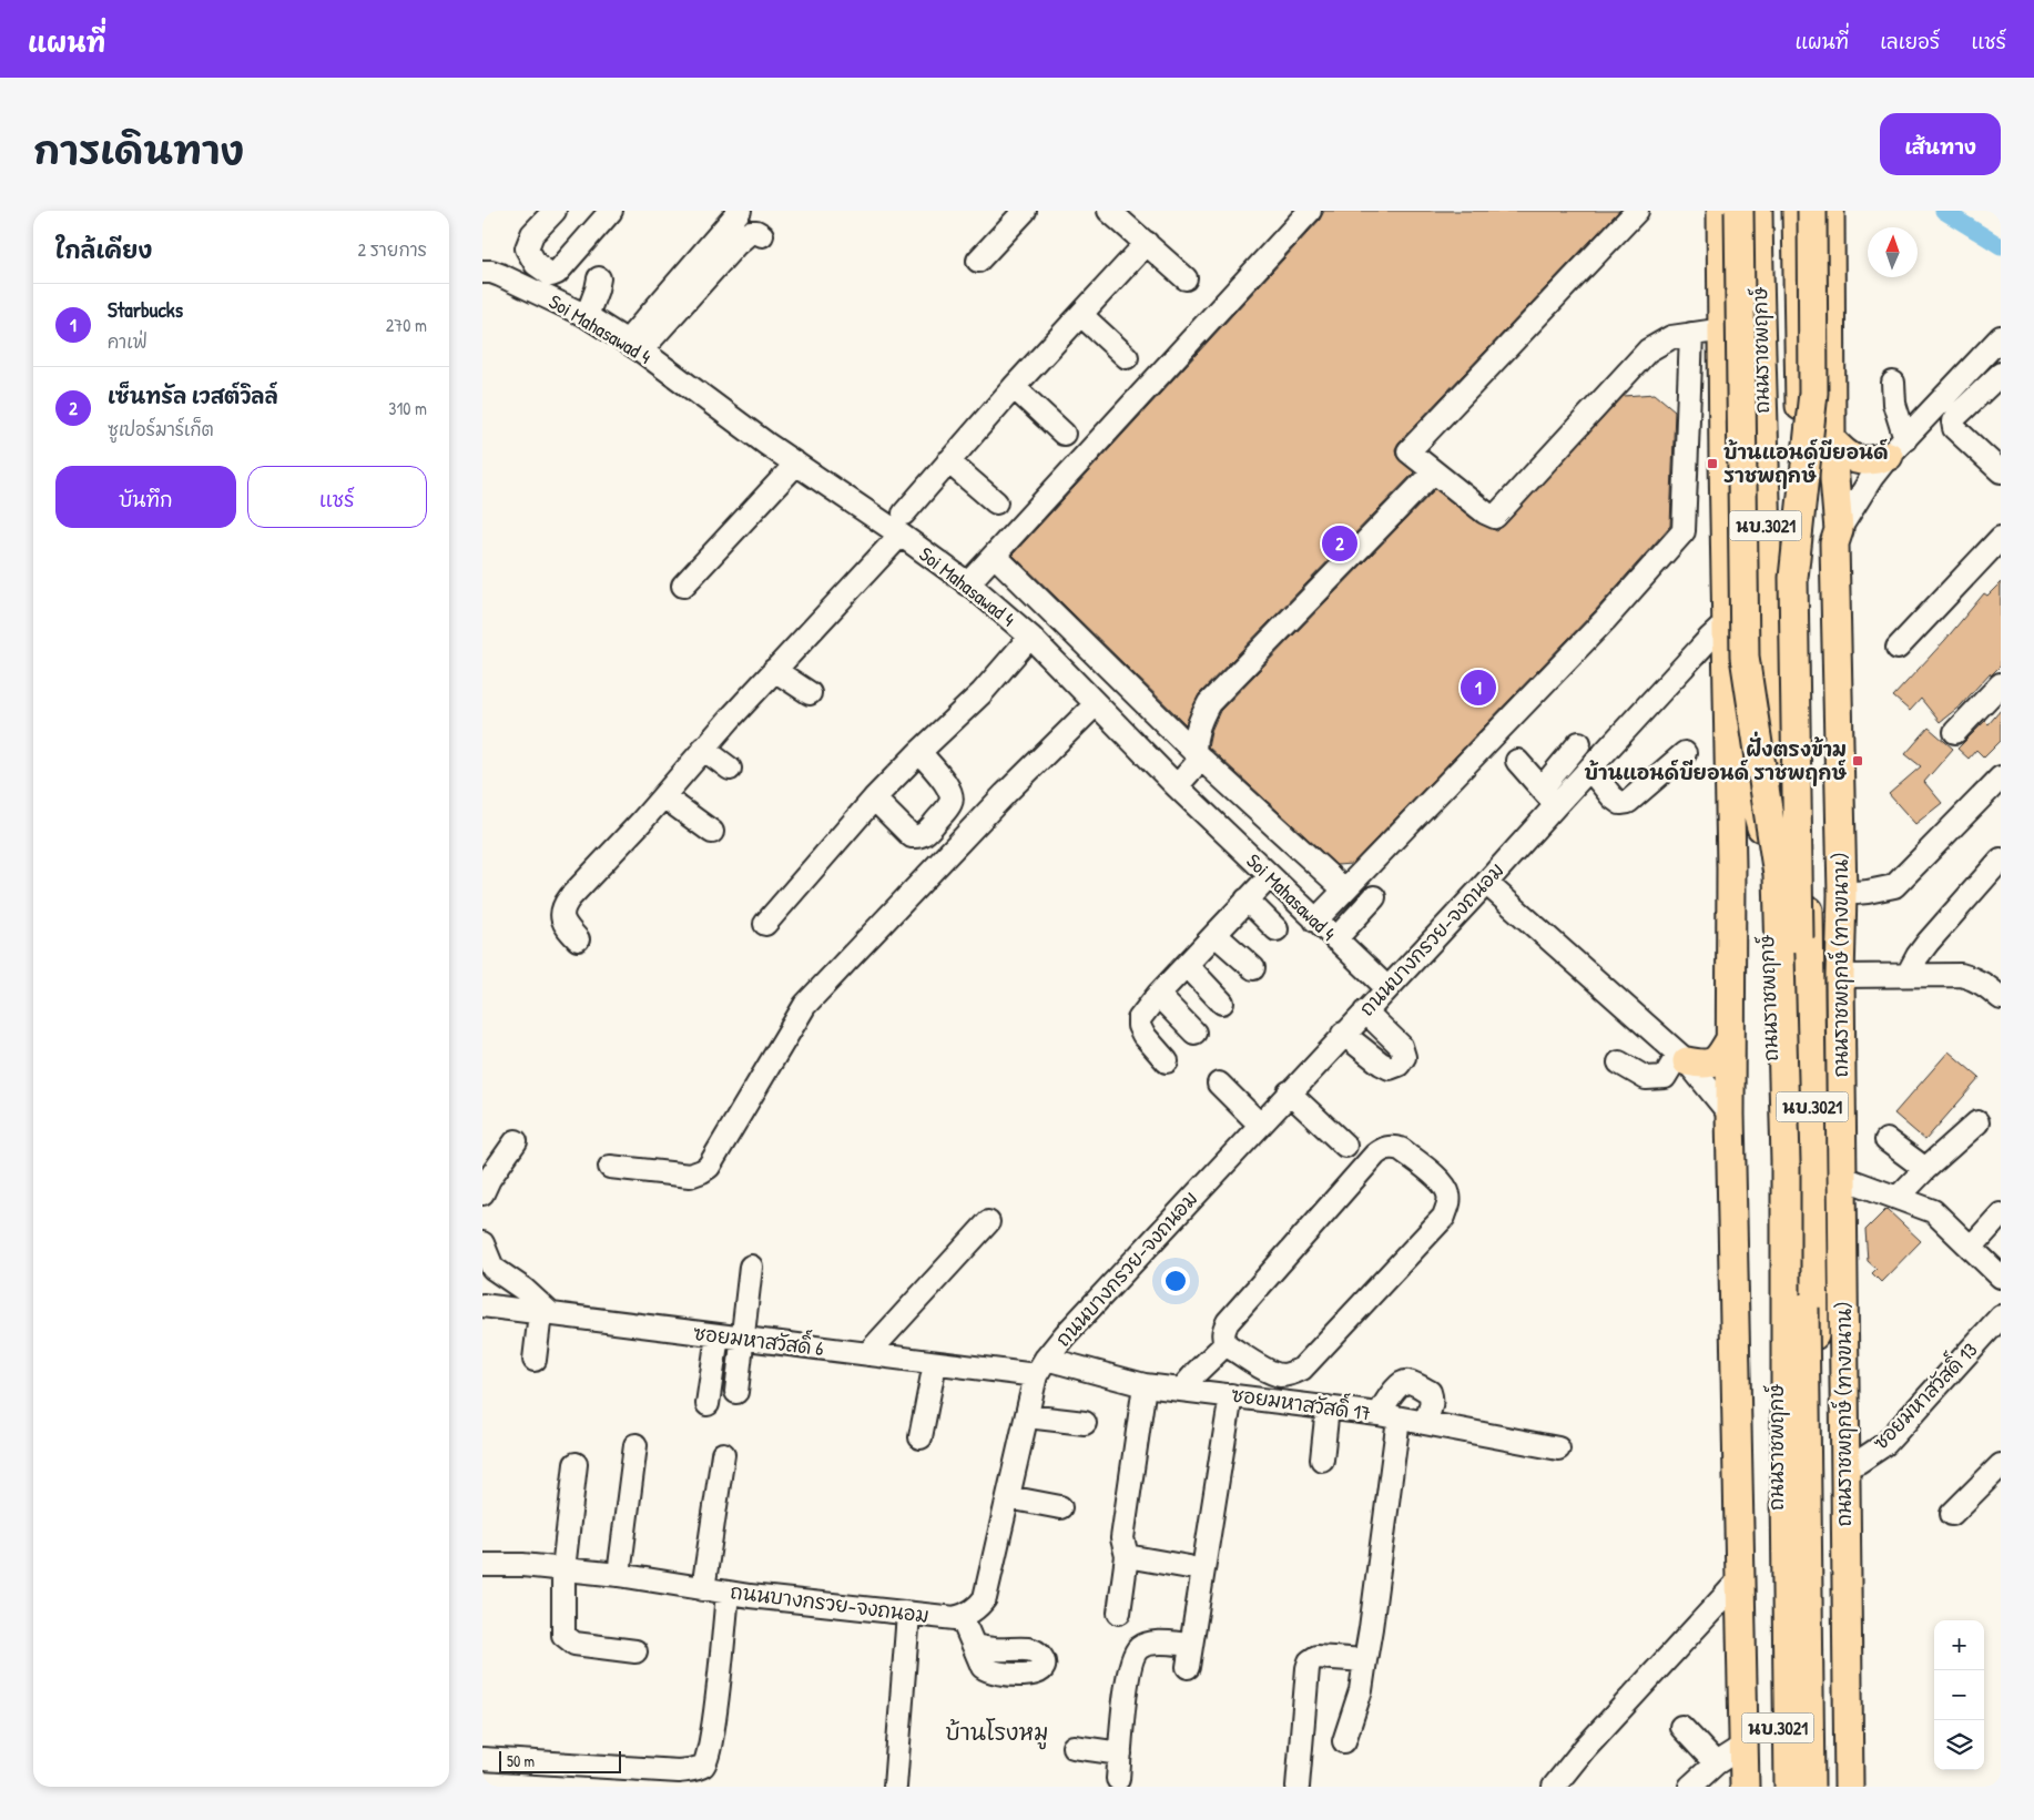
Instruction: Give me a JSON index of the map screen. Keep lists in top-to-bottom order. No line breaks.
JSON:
{"streets":{"main road":["ถนนราชพฤกษ์","นบ.3021","ถนนราชพฤกษ์ (ทางขนาน)"],"street":["Soi Mahasawad 4","ถนนบางกรวย-จงถนอม","ซอยมหาสวัสดิ์ 6","ซอยมหาสวัสดิ์ 13","ซอยมหาสวัสดิ์ 17"]},"crossings":[["Soi Mahasawad 4","ถนนบางกรวย-จงถนอม"],["นบ.3021","ถนนบางกรวย-จงถนอม"],["ถนนบางกรวย-จงถนอม","ซอยมหาสวัสดิ์ 6"],["ถนนบางกรวย-จงถนอม","ซอยมหาสวัสดิ์ 17"],["ถนนราชพฤกษ์ (ทางขนาน)","ซอยมหาสวัสดิ์ 13"],["ซอยมหาสวัสดิ์ 6","ซอยมหาสวัสดิ์ 17"]],"districts":["บ้านโรงหมู"],"places":{"transit":["บ้านแอนด์บียอนด์ ราชพฤกษ์","ฝั่งตรงข้าม บ้านแอนด์บียอนด์ ราชพฤกษ์"]},"scale_bar":"50 m","north":"top","page":{"header":"แผนที่","nav":["แผนที่","เลเยอร์","แชร์"],"title":"การเดินทาง","buttons":["เส้นทาง",["บันทึก","แชร์"]],"heading":["ใกล้เคียง","2 รายการ"],"list":[{"mark":"1","name":"Starbucks","note":"คาเฟ่","value":"270 m"},{"mark":"2","name":"เซ็นทรัล เวสต์วิลล์","note":"ซูเปอร์มาร์เก็ต","value":"310 m"}],"pins":["2","1"],"map_buttons":["+","−"],"scale":"50 m"}}
